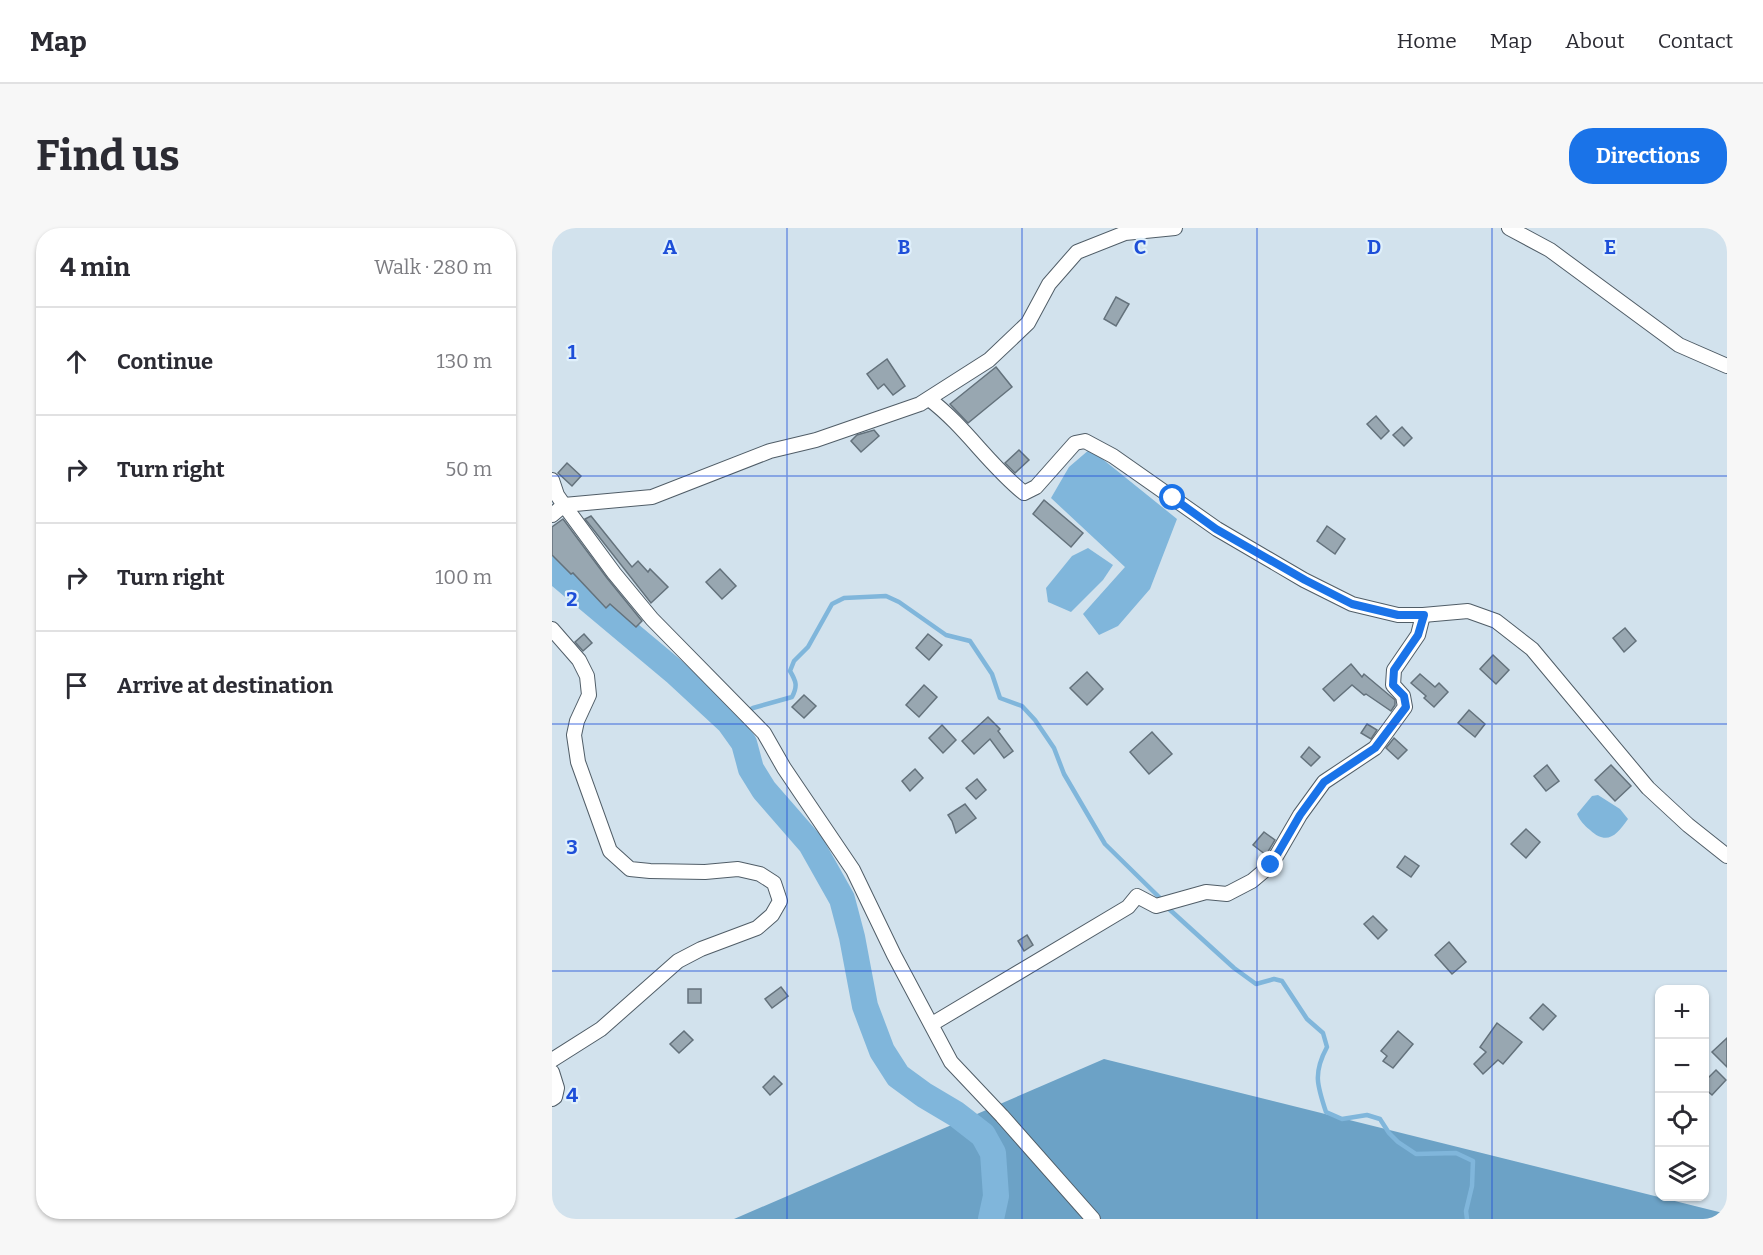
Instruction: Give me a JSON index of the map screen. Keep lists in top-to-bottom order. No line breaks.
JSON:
{"page":{"header":"Map","nav":["Home","Map","About","Contact"],"buttons":"Directions","title":"Find us","heading":["4 min","Walk · 280 m"],"list":[["Continue","130 m"],["Turn right","50 m"],["Turn right","100 m"],"Arrive at destination"],"map_buttons":["+","−"]},"grid":{"columns":["A","B","C","D","E"],"rows":["1","2","3","4"]}}
